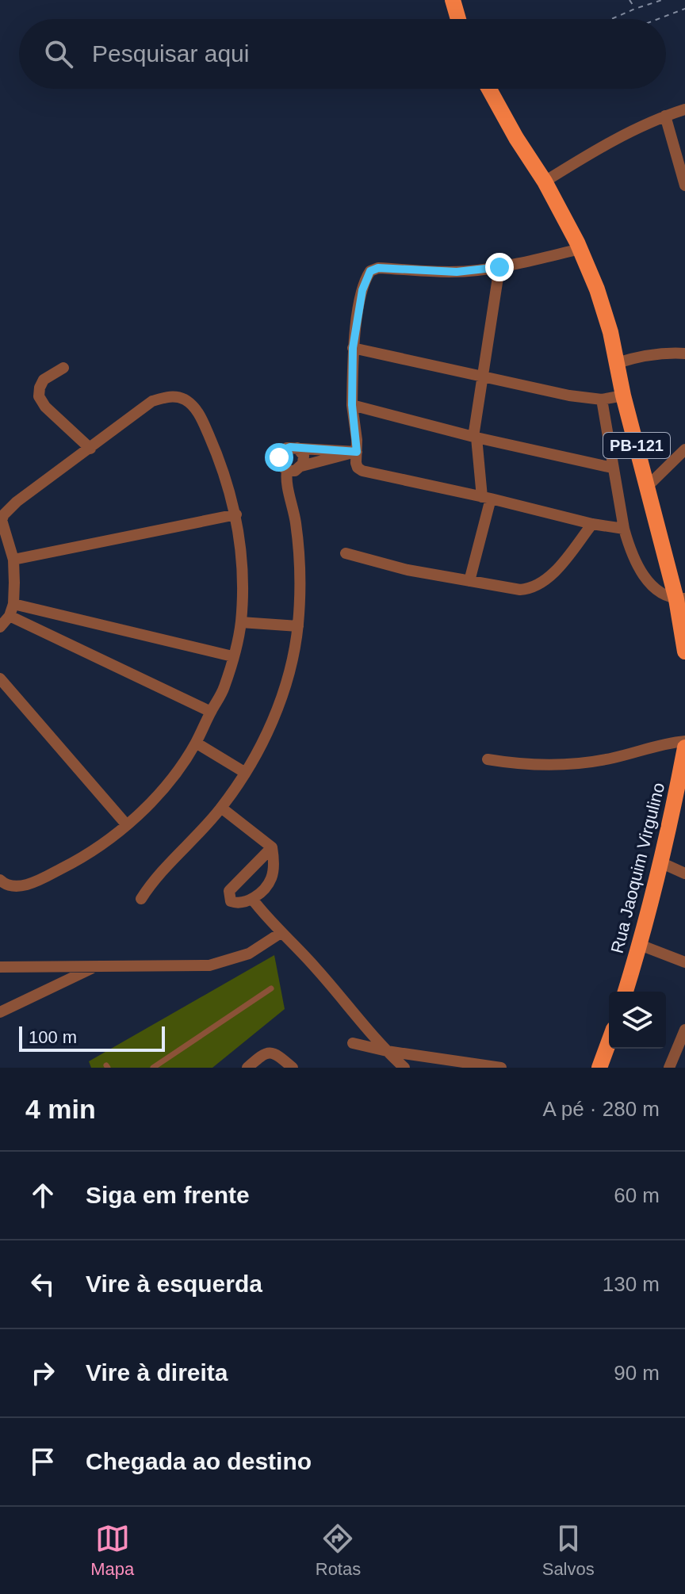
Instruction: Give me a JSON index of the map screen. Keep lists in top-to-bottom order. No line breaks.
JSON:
{"streets":{"main road":["PB-121","Rua Jaoquim Virgulino"]},"scale_bar":"100 m","page":{"search":"Pesquisar aqui","scale":"100 m","heading":["4 min","A pé · 280 m"],"list":[["Siga em frente","60 m"],["Vire à esquerda","130 m"],["Vire à direita","90 m"],"Chegada ao destino"],"nav":["Mapa","Rotas","Salvos"]}}
